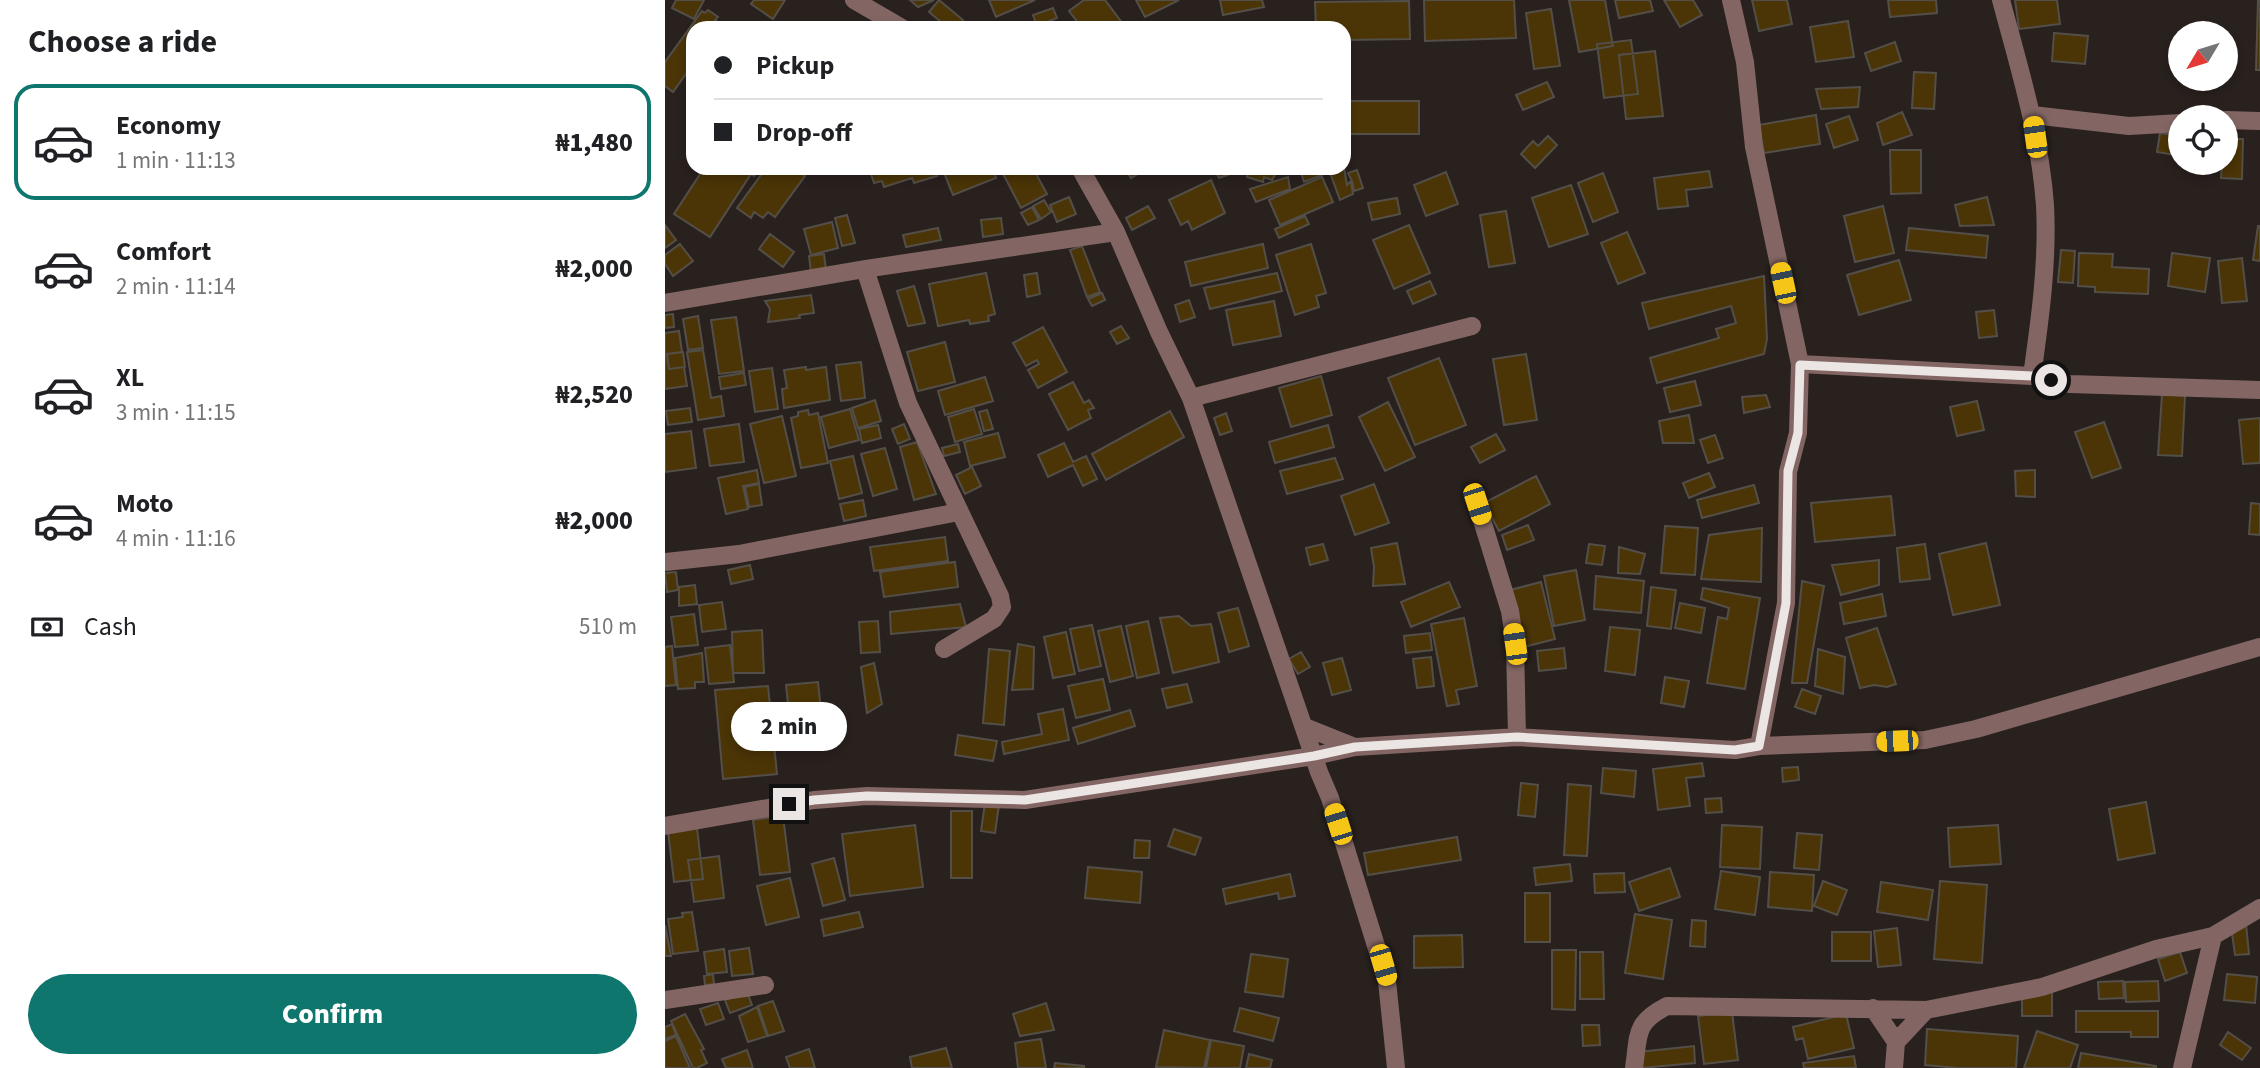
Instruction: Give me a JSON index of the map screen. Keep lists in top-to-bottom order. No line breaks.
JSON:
{"north":"bottom left","page":{"heading":"Choose a ride","banner":["Pickup","Drop-off"],"list":[{"name":"Economy","note":"1 min · 11:13","value":"₦1,480"},{"name":"Comfort","note":"2 min · 11:14","value":"₦2,000"},{"name":"XL","note":"3 min · 11:15","value":"₦2,520"},{"name":"Moto","note":"4 min · 11:16","value":"₦2,000"}],"pay":["Cash","510 m"],"bubble":"2 min","buttons":"Confirm"}}
